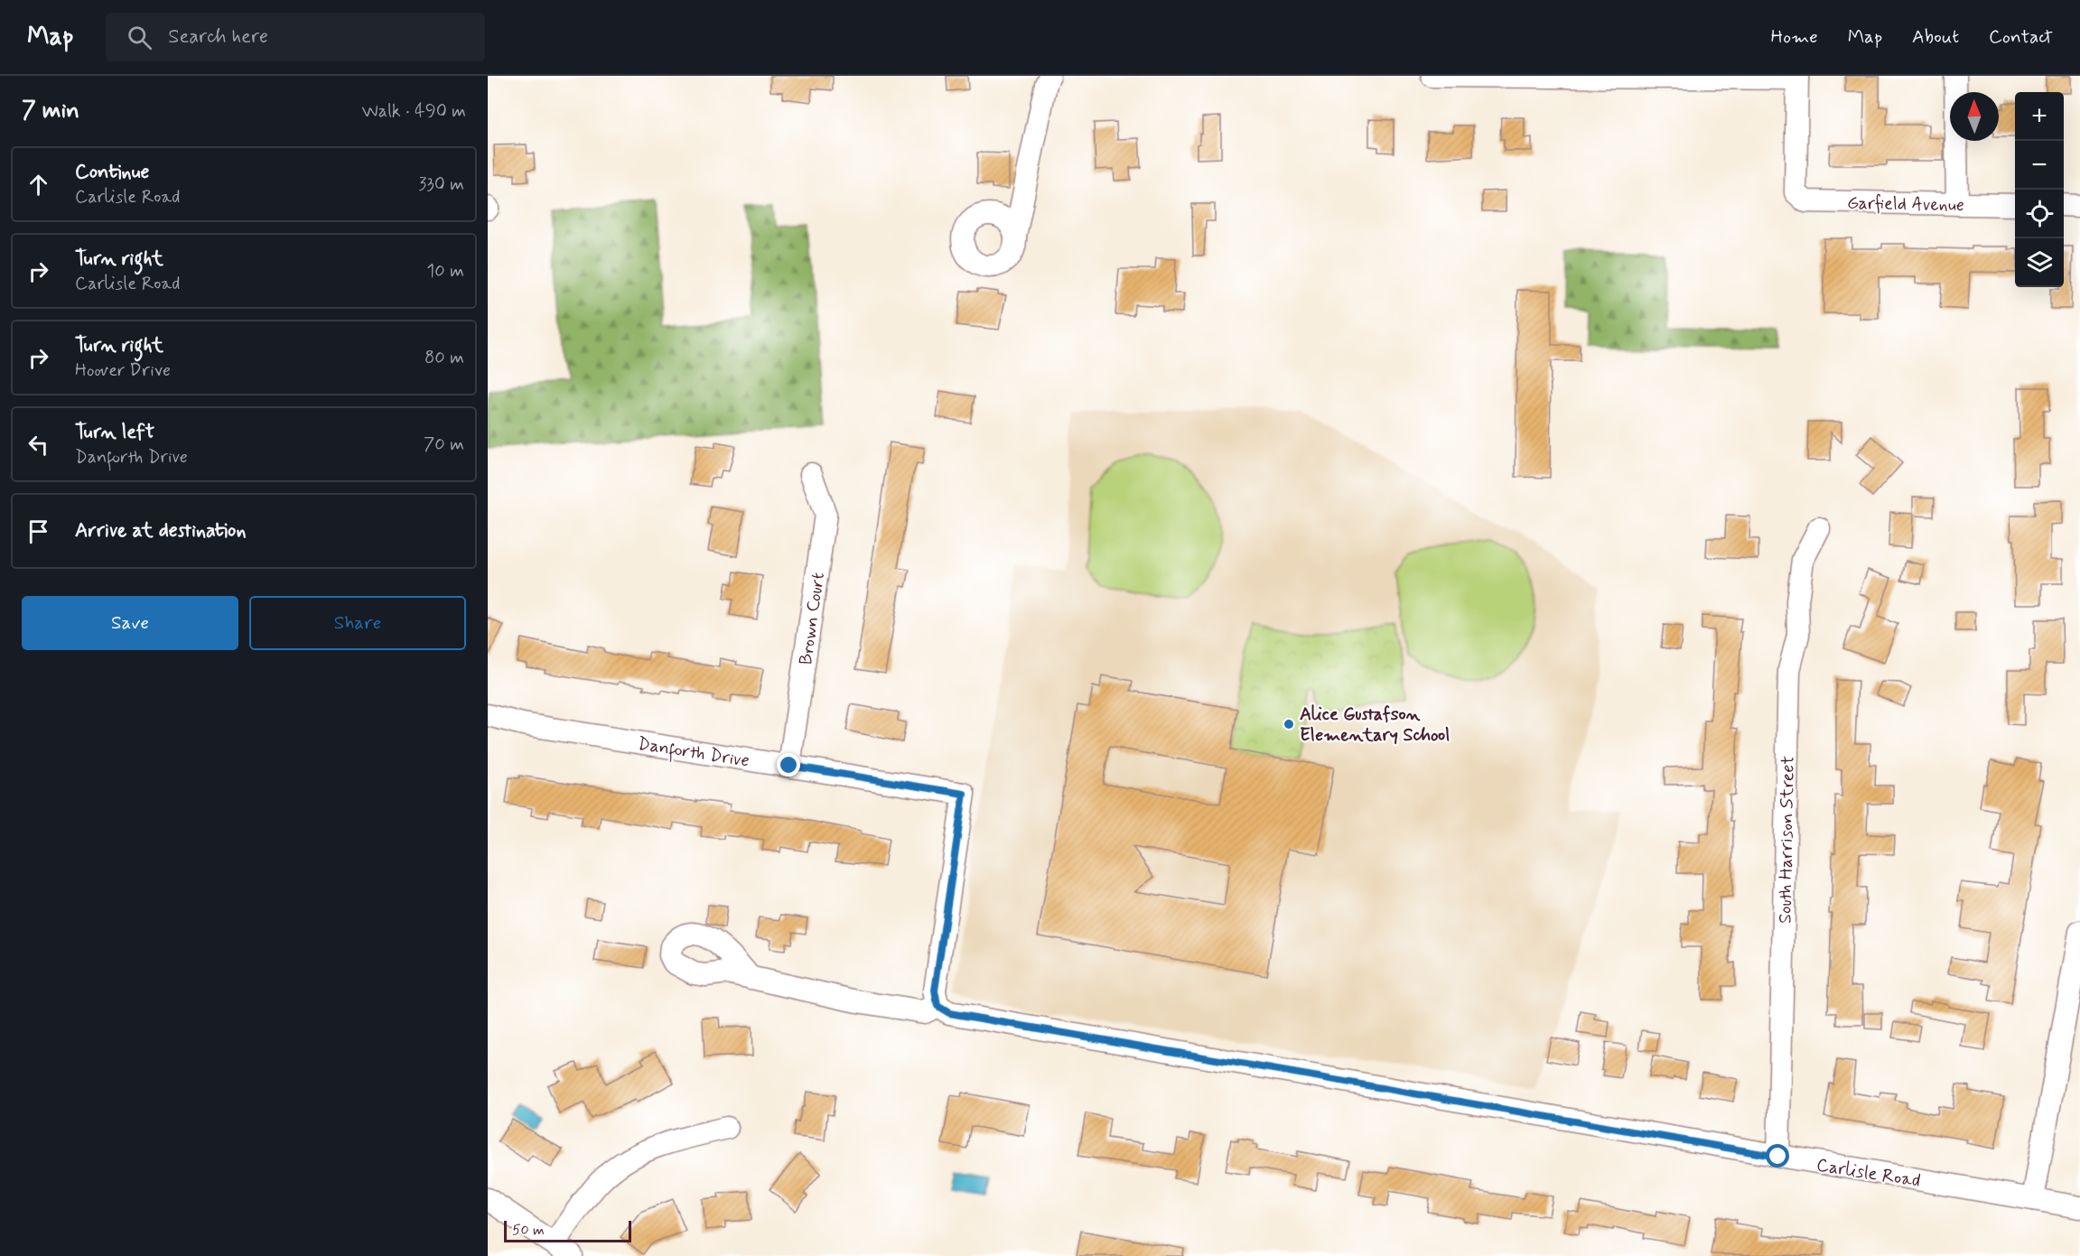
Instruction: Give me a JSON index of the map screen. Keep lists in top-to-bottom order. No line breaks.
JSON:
{"streets":{"street":["Garfield Avenue","Brown Court","Danforth Drive","South Harrison Street","Carlisle Road"]},"crossings":[["Brown Court","Danforth Drive"],["Danforth Drive","Carlisle Road"],["South Harrison Street","Carlisle Road"]],"places":["Alice Gustafson Elementary School"],"scale_bar":"50 m","north":"top","page":{"header":"Map","search":"Search here","nav":["Home","Map","About","Contact"],"heading":["7 min","Walk · 490 m"],"map_buttons":["+","−"],"list":[["Continue","Carlisle Road","330 m"],["Turn right","Carlisle Road","10 m"],["Turn right","Hoover Drive","80 m"],["Turn left","Danforth Drive","70 m"],"Arrive at destination"],"buttons":["Save","Share"],"scale":"50 m"}}
